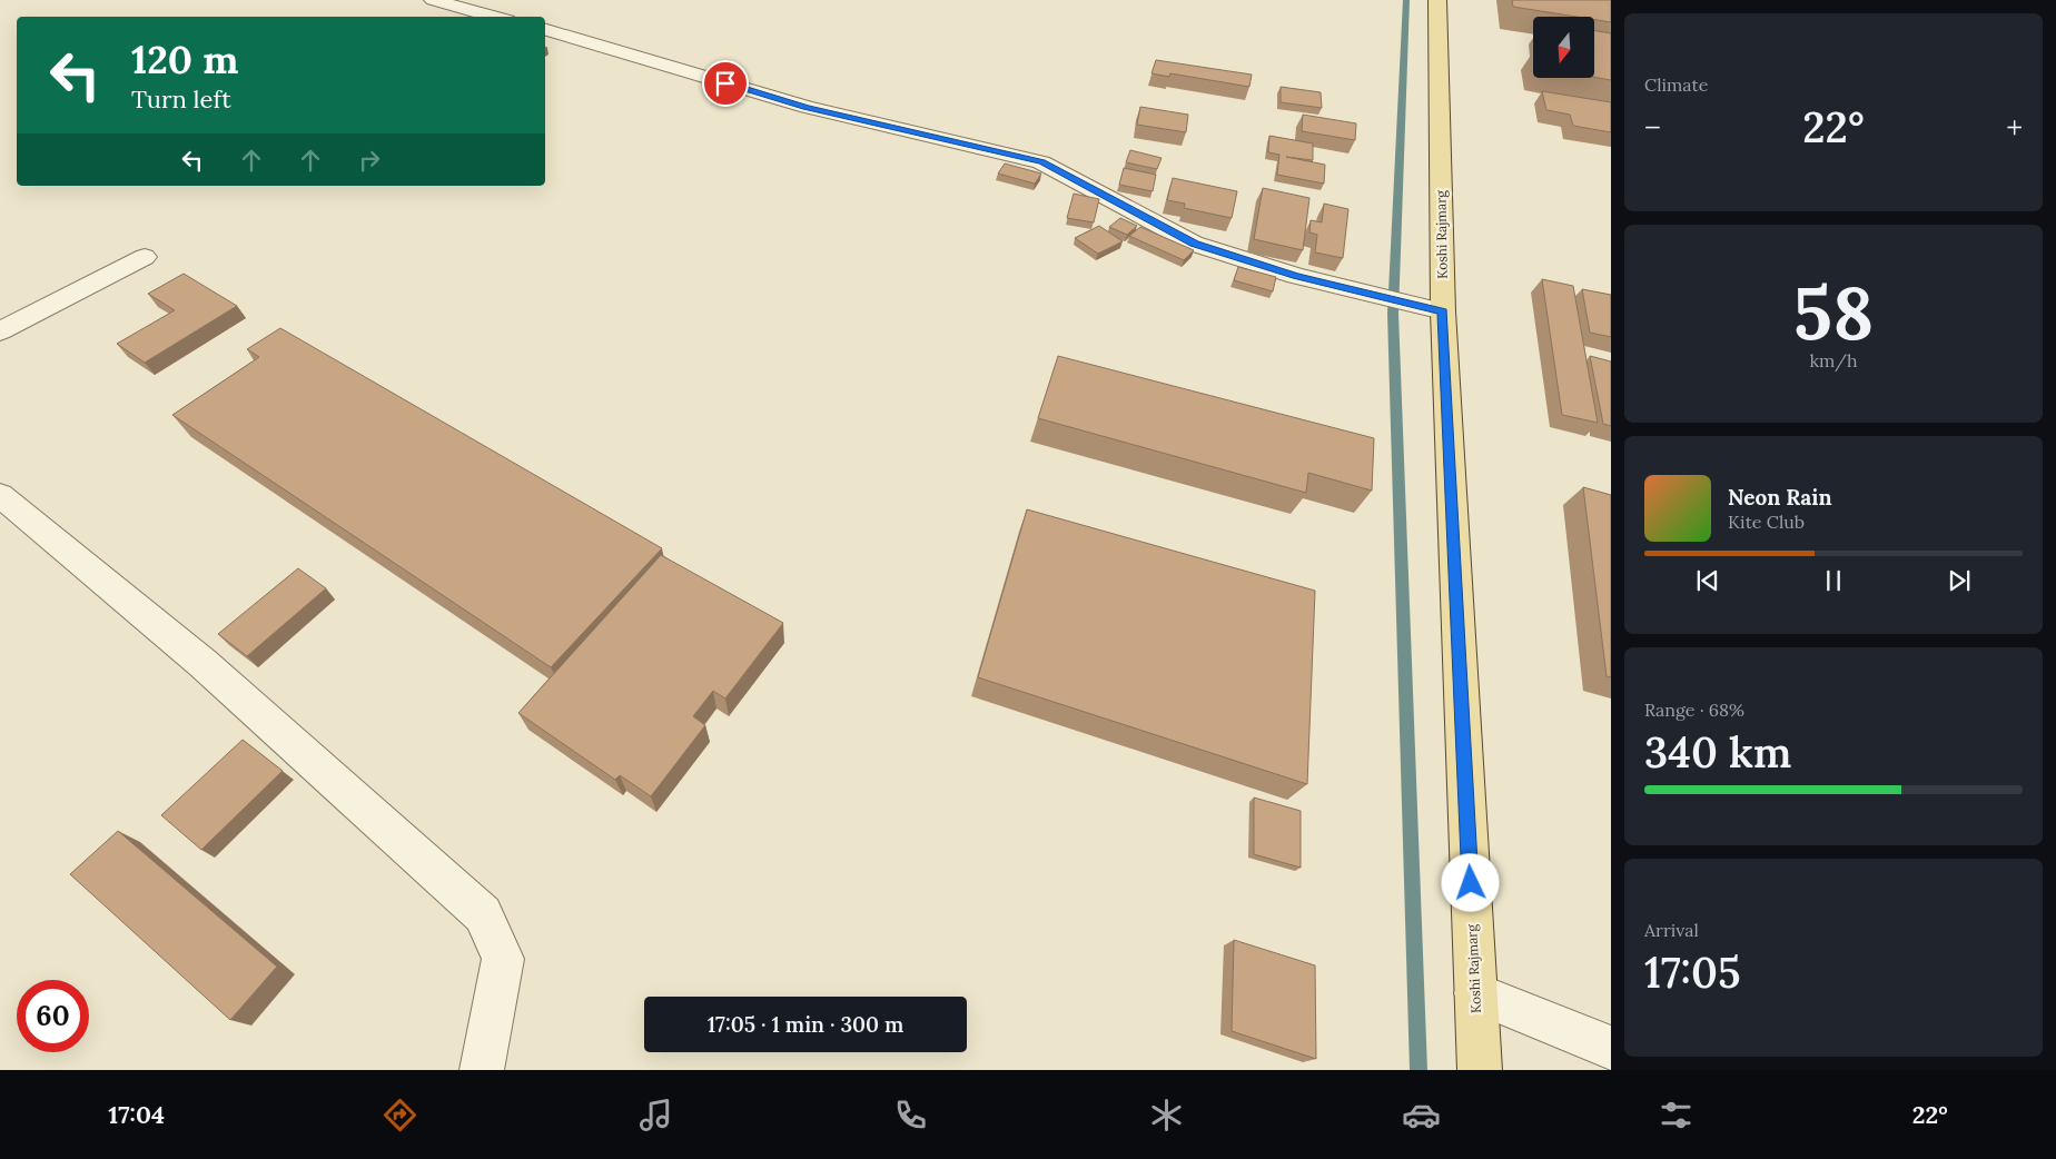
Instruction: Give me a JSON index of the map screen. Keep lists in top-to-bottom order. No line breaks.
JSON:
{"streets":{"main road":["Koshi Rajmarg"]},"north":"bottom","page":{"tile":["Climate",["58","km/h"],["Range · 68%","340 km"],["Arrival","17:05"]],"turn":["120 m","Turn left"],"heat":["−","22°","+"],"song":["Neon Rain","Kite Club"],"limit":"60","trip":"17:05 · 1 min · 300 m","tabs":["17:04","22°"]}}
